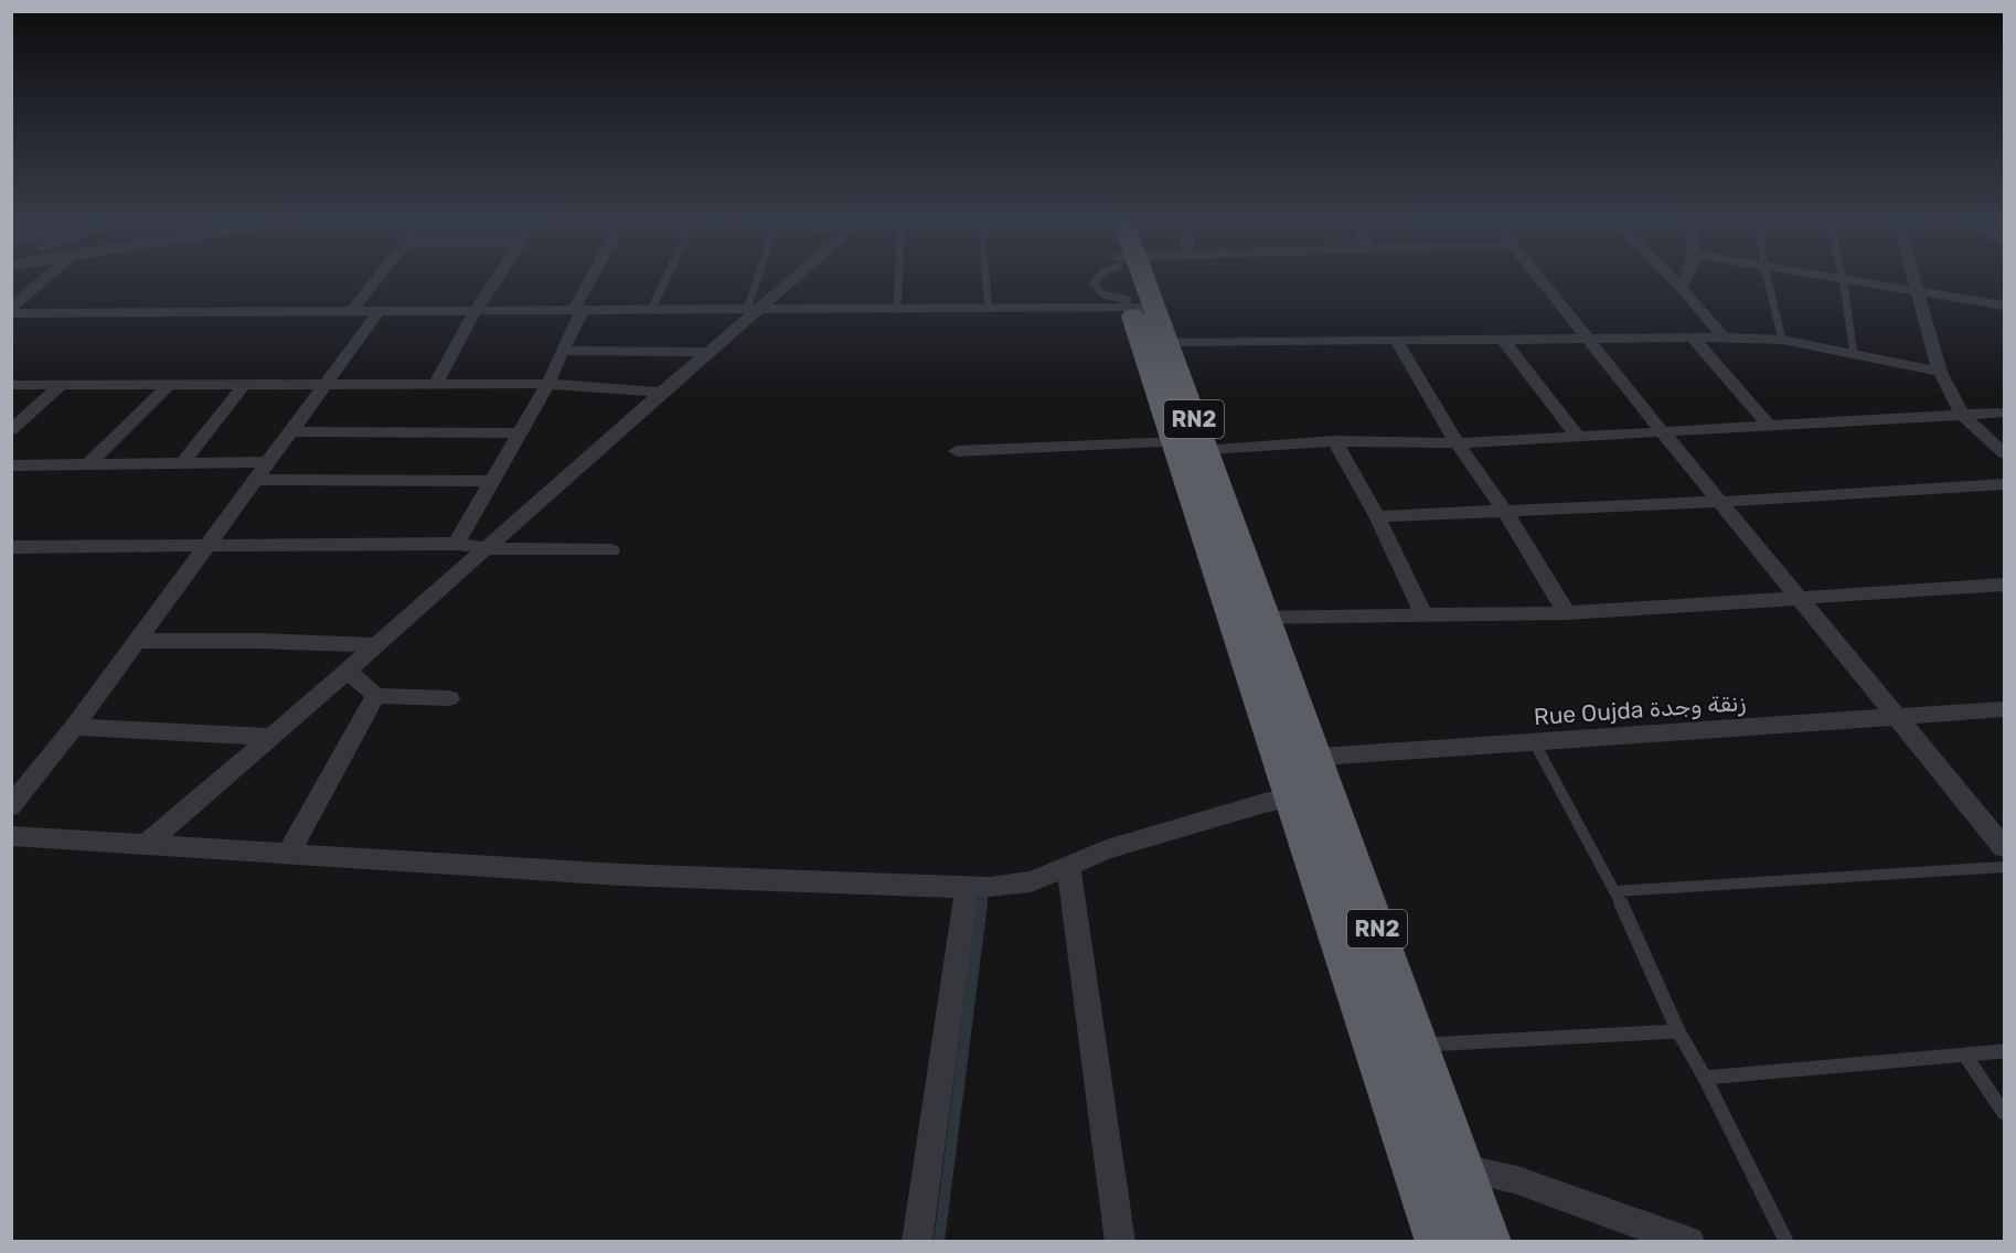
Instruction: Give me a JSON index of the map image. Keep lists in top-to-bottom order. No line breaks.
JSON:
{"streets":{"highway":["RN2"],"street":["Rue Oujda زنقة وجدة"]},"crossings":[["RN2","Rue Oujda زنقة وجدة"]]}
